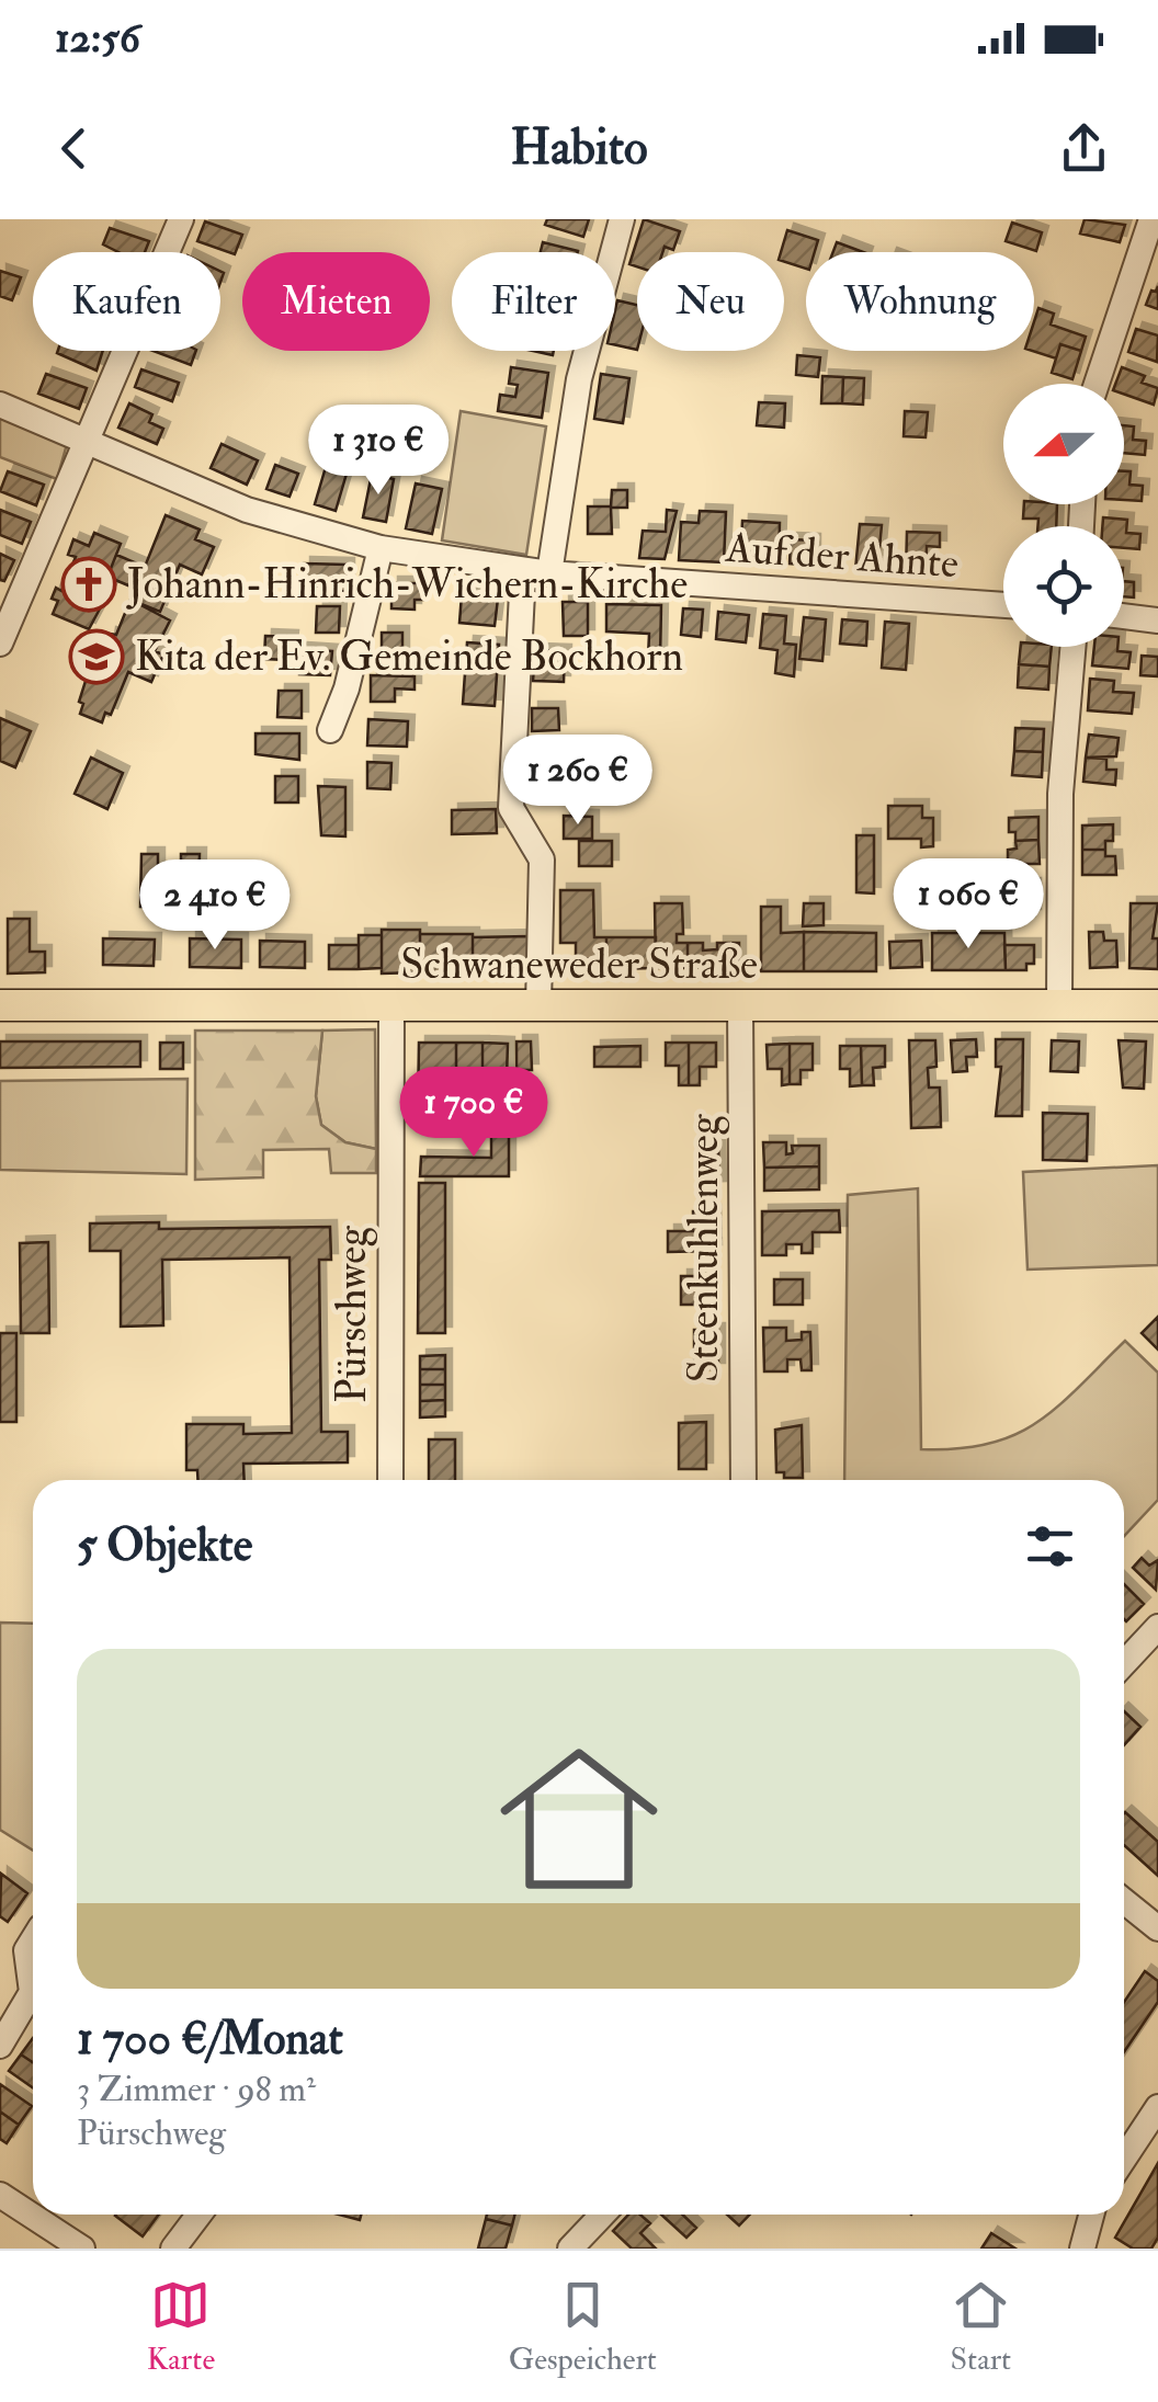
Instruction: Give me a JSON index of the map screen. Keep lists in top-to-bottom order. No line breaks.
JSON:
{"streets":{"main road":["Schwaneweder Straße"],"street":["Auf der Ahnte","Steenkuhlenweg","Pürschweg"]},"crossings":[["Schwaneweder Straße","Steenkuhlenweg"],["Schwaneweder Straße","Pürschweg"]],"places":{"church":["Johann-Hinrich-Wichern-Kirche"],"school or university":["Kita der Ev. Gemeinde Bockhorn"]},"north":"left","page":{"status":"12:56","header":"Habito","chip":["Kaufen","Mieten","Filter","Neu","Wohnung"],"price":["1 310 €","1 260 €","1 060 €","2 410 €","1 700 €"],"heading":"5 Objekte","list":[{"name":"1 700 €/Monat","note":"3 Zimmer · 98 m² · Pürschweg"}],"tabs":["Karte","Gespeichert","Start"]}}
